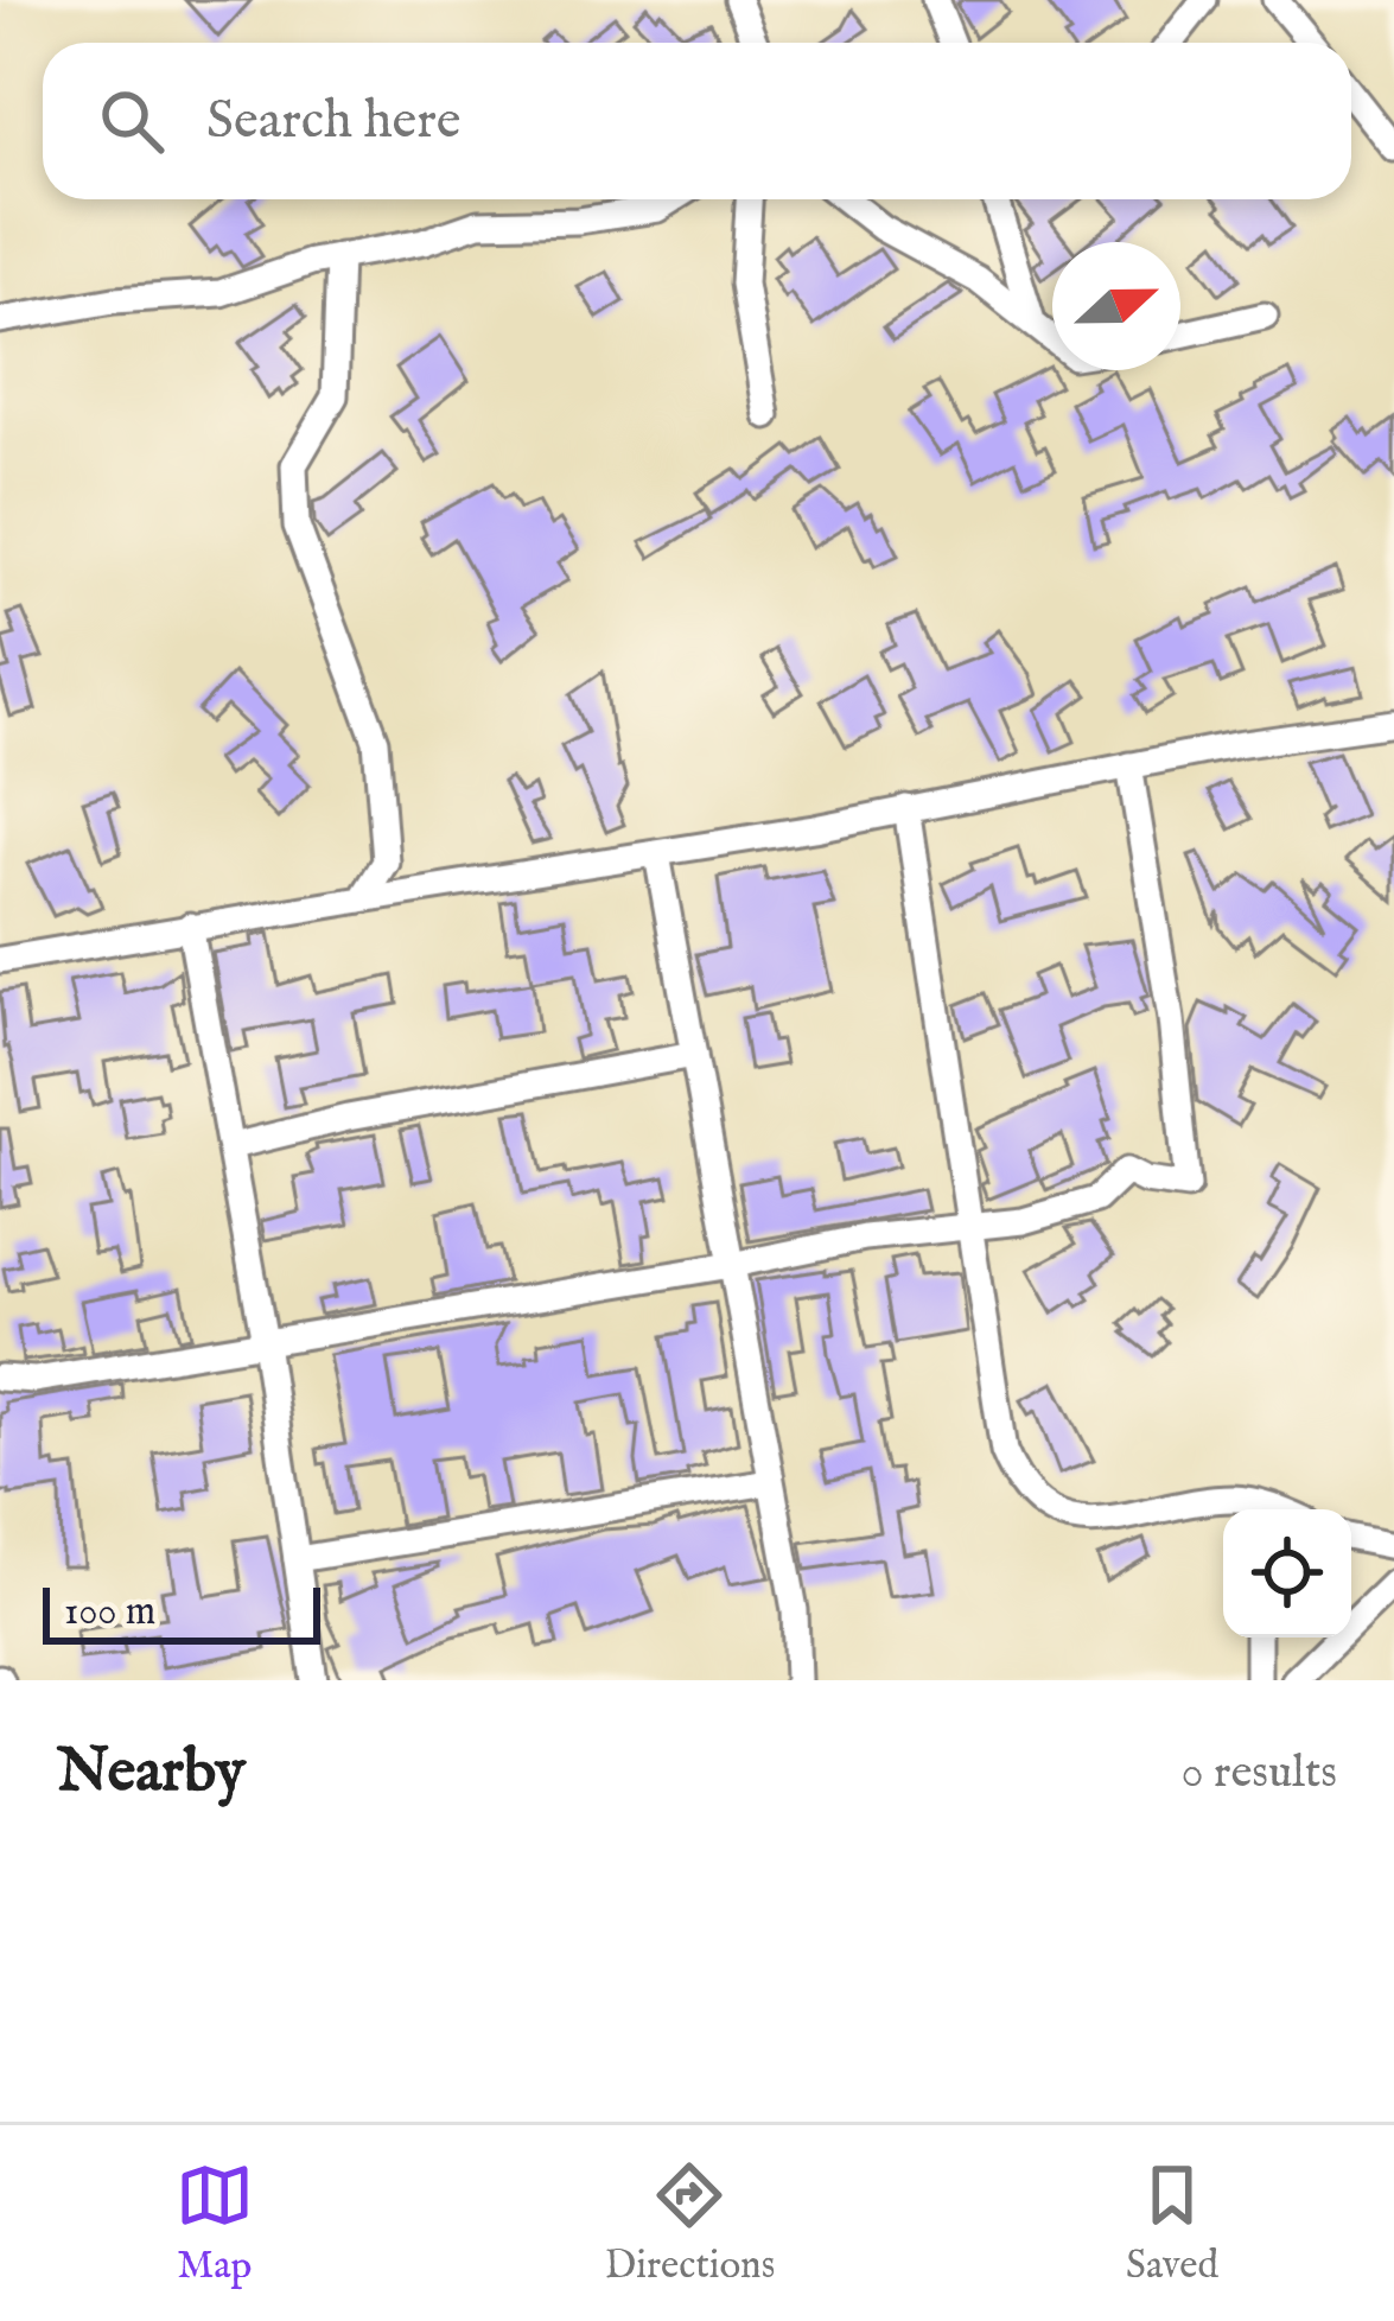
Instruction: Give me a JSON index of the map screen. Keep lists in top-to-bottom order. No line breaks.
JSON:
{"scale_bar":"100 m","north":"right","page":{"search":"Search here","scale":"100 m","heading":["Nearby","0 results"],"nav":["Map","Directions","Saved"]}}
